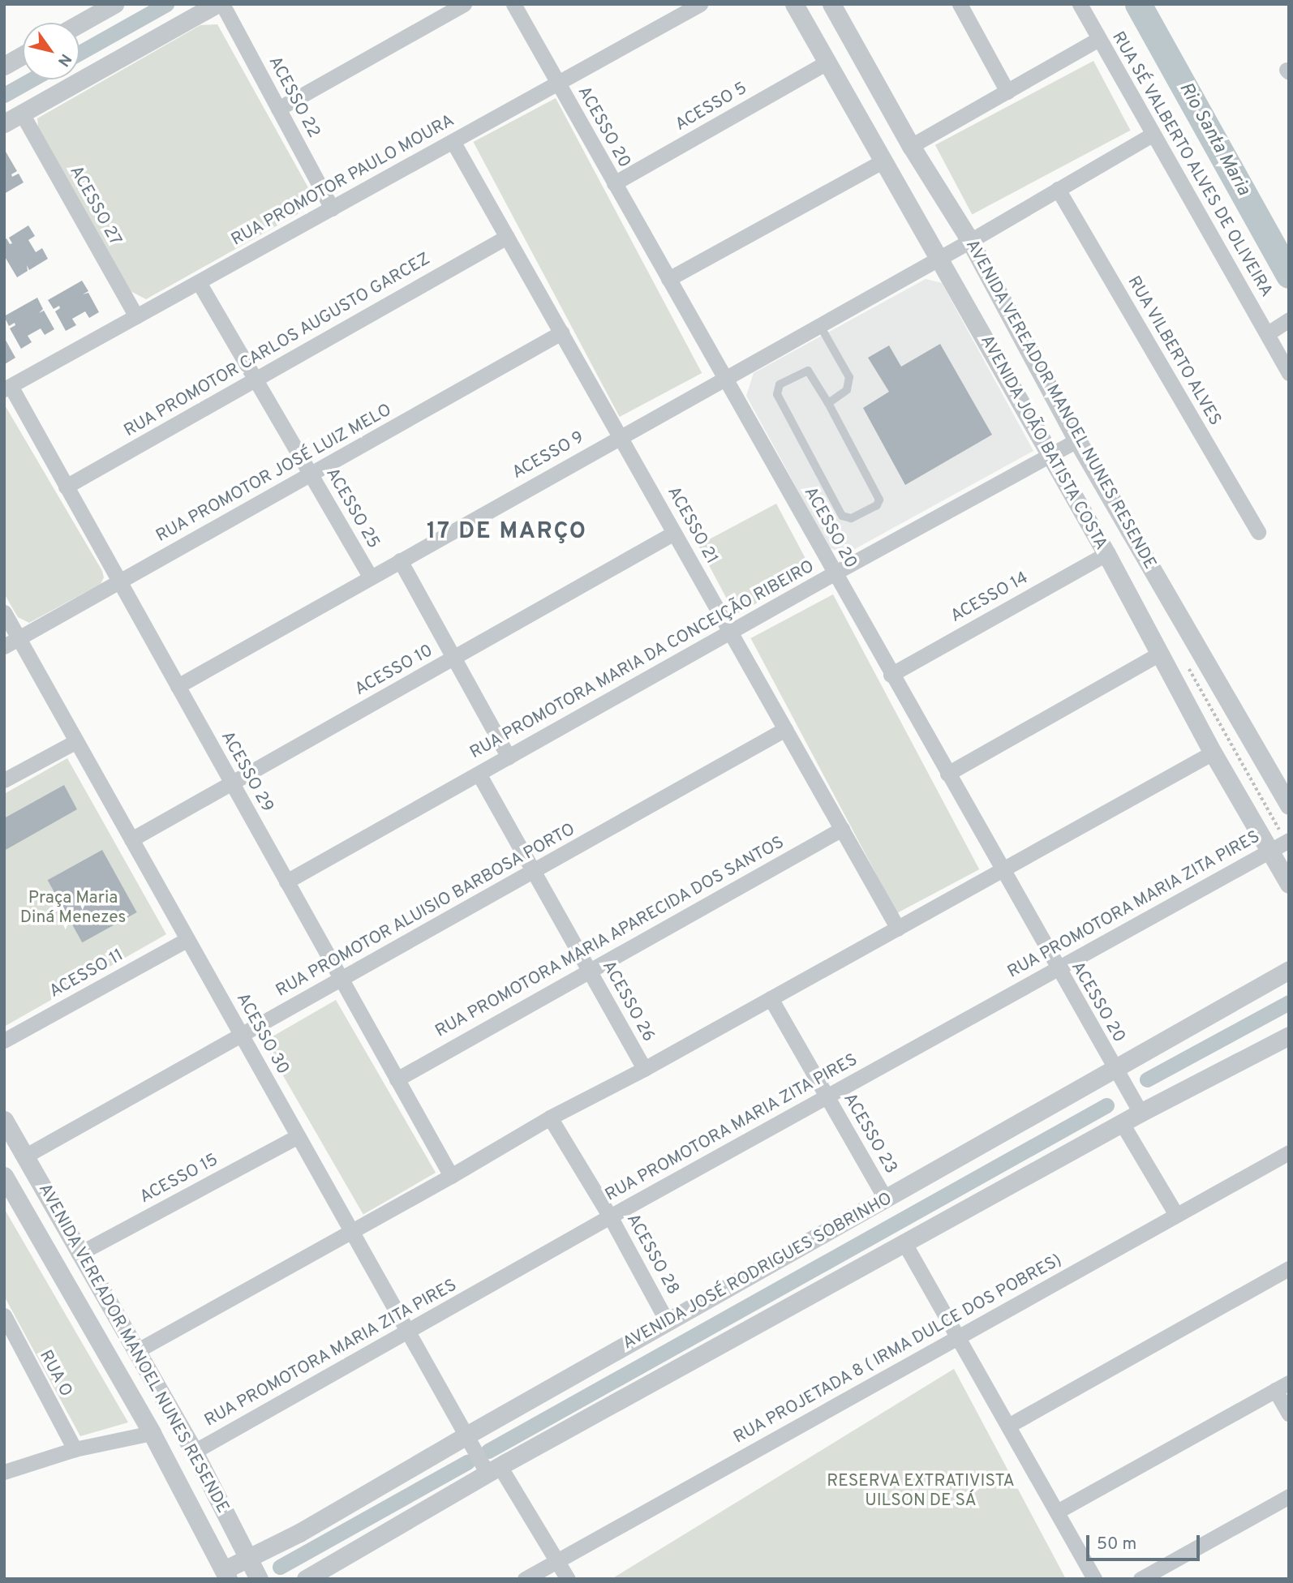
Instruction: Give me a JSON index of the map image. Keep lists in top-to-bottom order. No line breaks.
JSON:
{"streets":{"street":["ACESSO 22","ACESSO 5","ACESSO 20","RUA SÉ VALBERTO ALVES DE OLIVEIRA","RUA PROMOTOR PAULO MOURA","ACESSO 27","RUA PROMOTOR CARLOS AUGUSTO GARCEZ","RUA VILBERTO ALVES","AVENIDA VEREADOR MANOEL NUNES RESENDE","AVENIDA JOÃO BATISTA COSTA","ACESSO 9","RUA PROMOTOR JOSÉ LUIZ MELO","ACESSO 25","ACESSO 21","ACESSO 14","RUA PROMOTORA MARIA DA CONCEIÇÃO RIBEIRO","ACESSO 10","ACESSO 29","RUA PROMOTORA MARIA ZITA PIRES","RUA PROMOTOR ALUISIO BARBOSA PORTO","RUA PROMOTORA MARIA APARECIDA DOS SANTOS","ACESSO 11","ACESSO 26","ACESSO 30","ACESSO 23","ACESSO 15","ACESSO 28","AVENIDA JOSÉ RODRIGUES SOBRINHO","RUA PROJETADA 8 ( IRMA DULCE DOS POBRES)","RUA O"]},"crossings":[["ACESSO 22","RUA PROMOTOR PAULO MOURA"],["ACESSO 5","ACESSO 20"],["ACESSO 5","AVENIDA JOÃO BATISTA COSTA"],["ACESSO 20","RUA PROMOTOR PAULO MOURA"],["ACESSO 20","ACESSO 9"],["ACESSO 20","ACESSO 14"],["ACESSO 20","RUA PROMOTORA MARIA DA CONCEIÇÃO RIBEIRO"],["ACESSO 20","RUA PROMOTORA MARIA ZITA PIRES"],["ACESSO 20","AVENIDA JOSÉ RODRIGUES SOBRINHO"],["RUA SÉ VALBERTO ALVES DE OLIVEIRA","ACESSO 9"],["RUA PROMOTOR PAULO MOURA","ACESSO 27"],["RUA PROMOTOR PAULO MOURA","ACESSO 25"],["RUA PROMOTOR PAULO MOURA","ACESSO 21"],["RUA PROMOTOR PAULO MOURA","ACESSO 29"],["RUA PROMOTOR CARLOS AUGUSTO GARCEZ","ACESSO 25"],["RUA PROMOTOR CARLOS AUGUSTO GARCEZ","ACESSO 21"],["RUA PROMOTOR CARLOS AUGUSTO GARCEZ","ACESSO 29"],["RUA VILBERTO ALVES","ACESSO 9"],["AVENIDA VEREADOR MANOEL NUNES RESENDE","ACESSO 9"],["AVENIDA VEREADOR MANOEL NUNES RESENDE","RUA PROMOTORA MARIA DA CONCEIÇÃO RIBEIRO"],["AVENIDA VEREADOR MANOEL NUNES RESENDE","RUA PROMOTORA MARIA ZITA PIRES"],["AVENIDA VEREADOR MANOEL NUNES RESENDE","RUA PROMOTOR ALUISIO BARBOSA PORTO"],["AVENIDA VEREADOR MANOEL NUNES RESENDE","ACESSO 15"],["AVENIDA VEREADOR MANOEL NUNES RESENDE","AVENIDA JOSÉ RODRIGUES SOBRINHO"],["AVENIDA JOÃO BATISTA COSTA","ACESSO 9"],["AVENIDA JOÃO BATISTA COSTA","ACESSO 14"],["AVENIDA JOÃO BATISTA COSTA","RUA PROMOTORA MARIA DA CONCEIÇÃO RIBEIRO"],["AVENIDA JOÃO BATISTA COSTA","RUA PROMOTORA MARIA ZITA PIRES"],["ACESSO 9","ACESSO 25"],["ACESSO 9","ACESSO 21"],["ACESSO 9","ACESSO 29"],["RUA PROMOTOR JOSÉ LUIZ MELO","ACESSO 25"],["RUA PROMOTOR JOSÉ LUIZ MELO","ACESSO 21"],["RUA PROMOTOR JOSÉ LUIZ MELO","ACESSO 29"],["RUA PROMOTOR JOSÉ LUIZ MELO","ACESSO 30"],["ACESSO 21","RUA PROMOTORA MARIA DA CONCEIÇÃO RIBEIRO"],["ACESSO 21","ACESSO 10"],["ACESSO 21","RUA PROMOTOR ALUISIO BARBOSA PORTO"],["ACESSO 21","RUA PROMOTORA MARIA APARECIDA DOS SANTOS"],["RUA PROMOTORA MARIA DA CONCEIÇÃO RIBEIRO","ACESSO 29"],["RUA PROMOTORA MARIA DA CONCEIÇÃO RIBEIRO","ACESSO 26"],["ACESSO 10","ACESSO 29"],["ACESSO 10","ACESSO 30"],["ACESSO 29","RUA PROMOTOR ALUISIO BARBOSA PORTO"],["ACESSO 29","RUA PROMOTORA MARIA APARECIDA DOS SANTOS"],["RUA PROMOTORA MARIA ZITA PIRES","ACESSO 30"],["RUA PROMOTORA MARIA ZITA PIRES","ACESSO 23"],["RUA PROMOTORA MARIA ZITA PIRES","ACESSO 28"],["RUA PROMOTOR ALUISIO BARBOSA PORTO","ACESSO 26"],["RUA PROMOTOR ALUISIO BARBOSA PORTO","ACESSO 30"],["RUA PROMOTORA MARIA APARECIDA DOS SANTOS","ACESSO 26"],["ACESSO 11","ACESSO 30"],["ACESSO 30","ACESSO 15"],["ACESSO 30","AVENIDA JOSÉ RODRIGUES SOBRINHO"],["ACESSO 30","RUA PROJETADA 8 ( IRMA DULCE DOS POBRES)"],["ACESSO 23","AVENIDA JOSÉ RODRIGUES SOBRINHO"],["ACESSO 28","AVENIDA JOSÉ RODRIGUES SOBRINHO"]],"districts":["17 DE MARÇO"],"water":["Rio Santa Maria"],"parks":["Praça Maria Diná Menezes","RESERVA EXTRATIVISTA UILSON DE SÁ"],"scale_bar":"50 m","north":"bottom right"}
